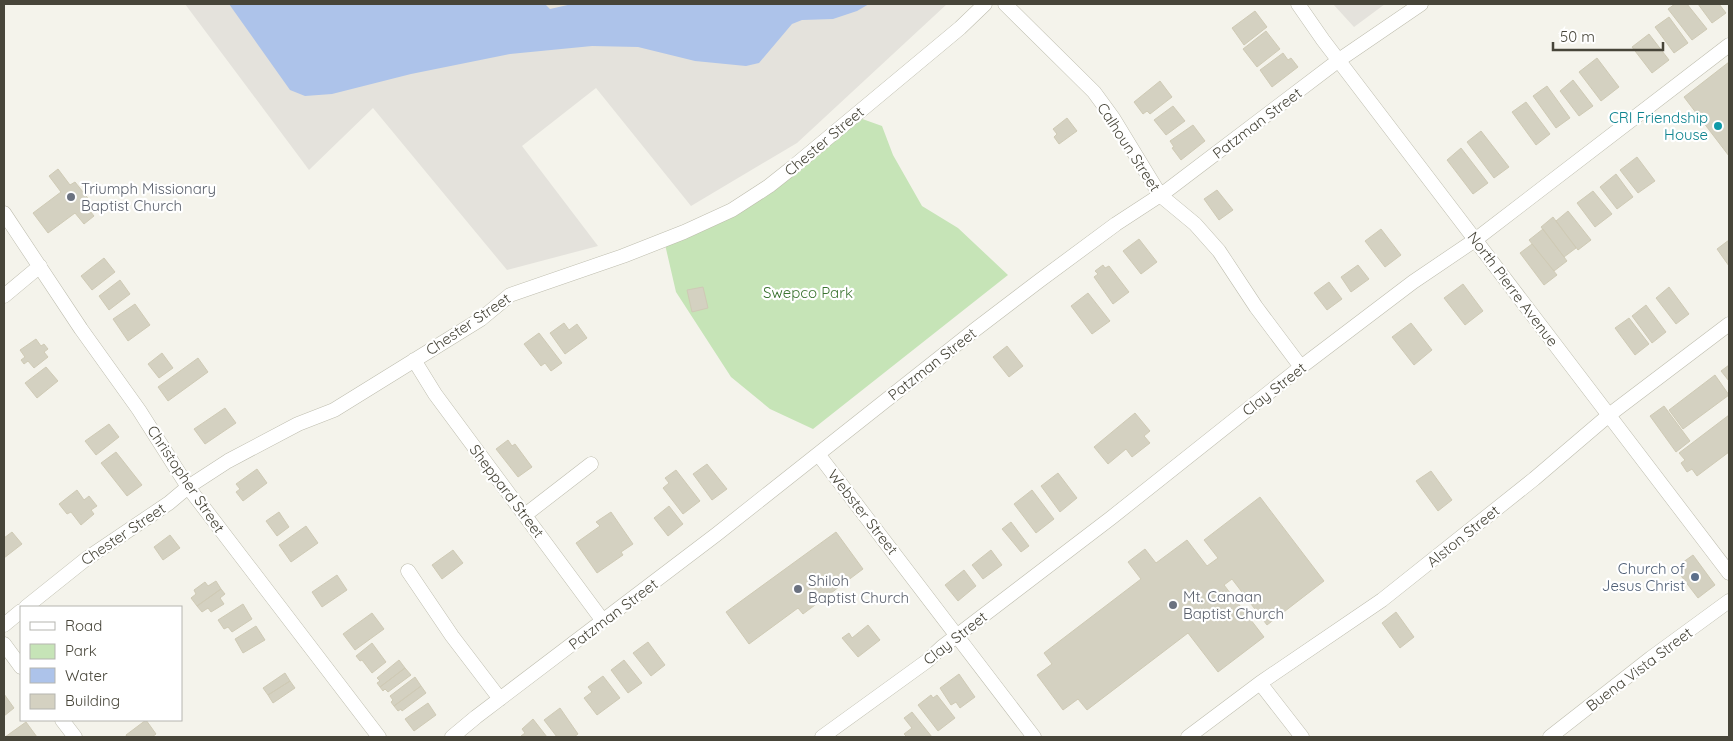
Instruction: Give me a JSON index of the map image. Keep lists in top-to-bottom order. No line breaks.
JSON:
{"streets":{"street":["Patzman Street","Chester Street","Calhoun Street","North Pierre Avenue","Clay Street","Christopher Street","Sheppard Street","Webster Street","Alston Street","Buena Vista Street"]},"crossings":[["Patzman Street","Calhoun Street"],["Patzman Street","North Pierre Avenue"],["Patzman Street","Sheppard Street"],["Patzman Street","Webster Street"],["Chester Street","Christopher Street"],["Chester Street","Sheppard Street"],["Calhoun Street","Clay Street"],["North Pierre Avenue","Clay Street"],["North Pierre Avenue","Alston Street"],["Clay Street","Webster Street"]],"parks":["Swepco Park"],"places":["CRI Friendship House","Triumph Missionary Baptist Church","Church of Jesus Christ","Shiloh Baptist Church","Mt. Canaan Baptist Church"],"legend":["Road","Park","Water","Building"],"scale_bar":"50 m"}
